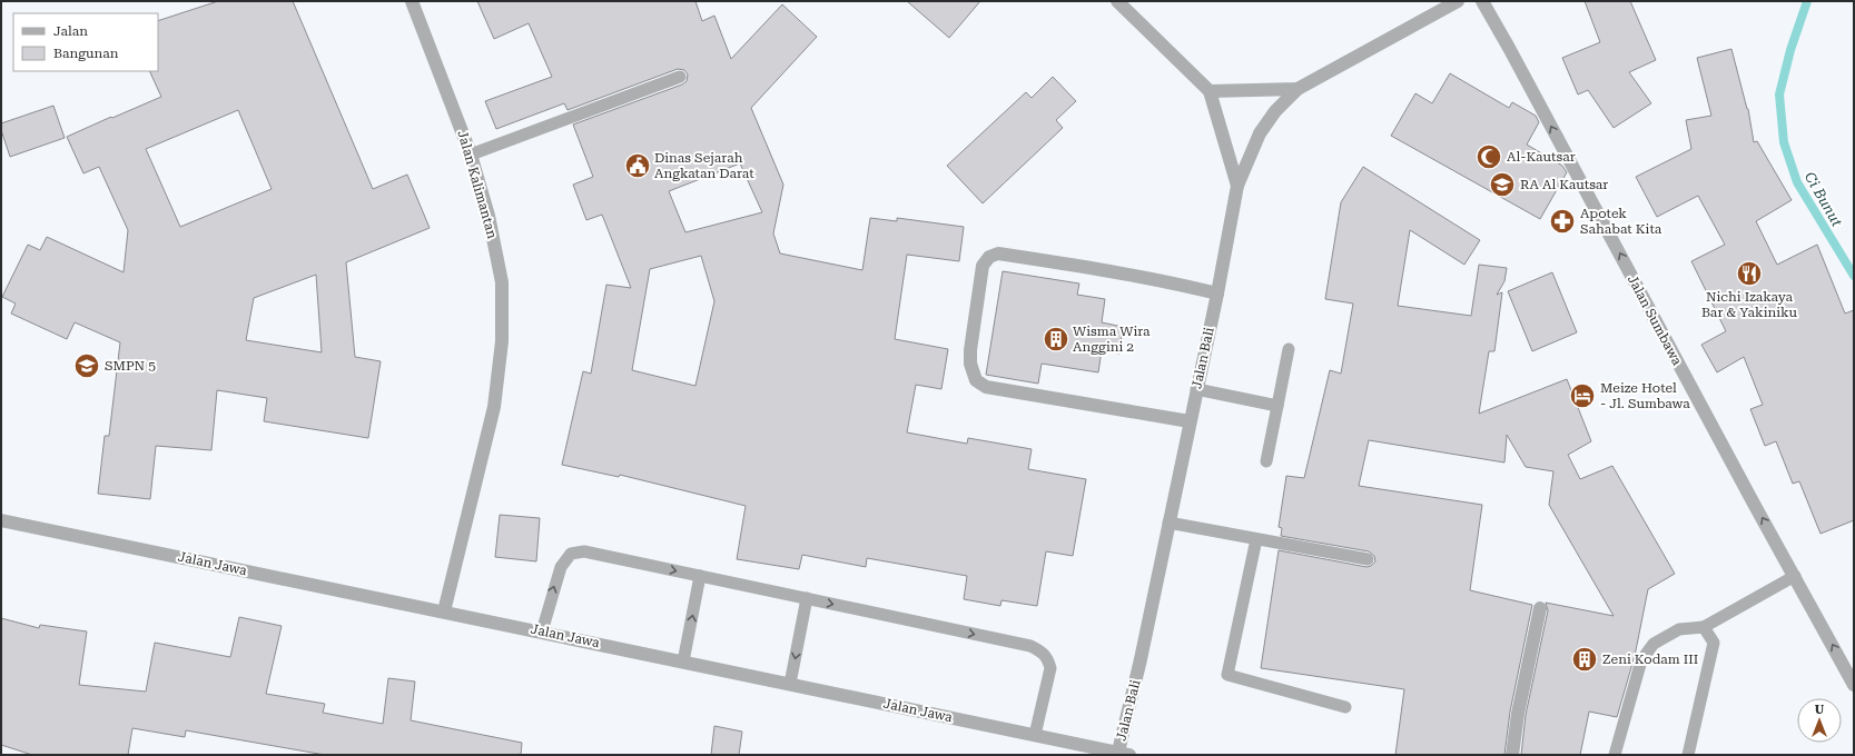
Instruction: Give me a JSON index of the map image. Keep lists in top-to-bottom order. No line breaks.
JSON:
{"streets":{"street":["Jalan Kalimantan","Jalan Sumbawa","Jalan Bali","Jalan Jawa"]},"crossings":[["Jalan Kalimantan","Jalan Jawa"],["Jalan Bali","Jalan Jawa"]],"one_way":["Jalan Sumbawa"],"water":["Ci Bunut"],"places":{"mosque":["Al-Kautsar"],"public building":["Dinas Sejarah Angkatan Darat"],"school or university":["RA Al Kautsar","SMPN 5"],"pharmacy":["Apotek Sahabat Kita"],"restaurant":["Nichi Izakaya Bar & Yakiniku"],"building":["Wisma Wira Anggini 2","Zeni Kodam III"],"hotel":["Meize Hotel - Jl. Sumbawa"]},"legend":["Jalan","Bangunan"],"north":"top"}
